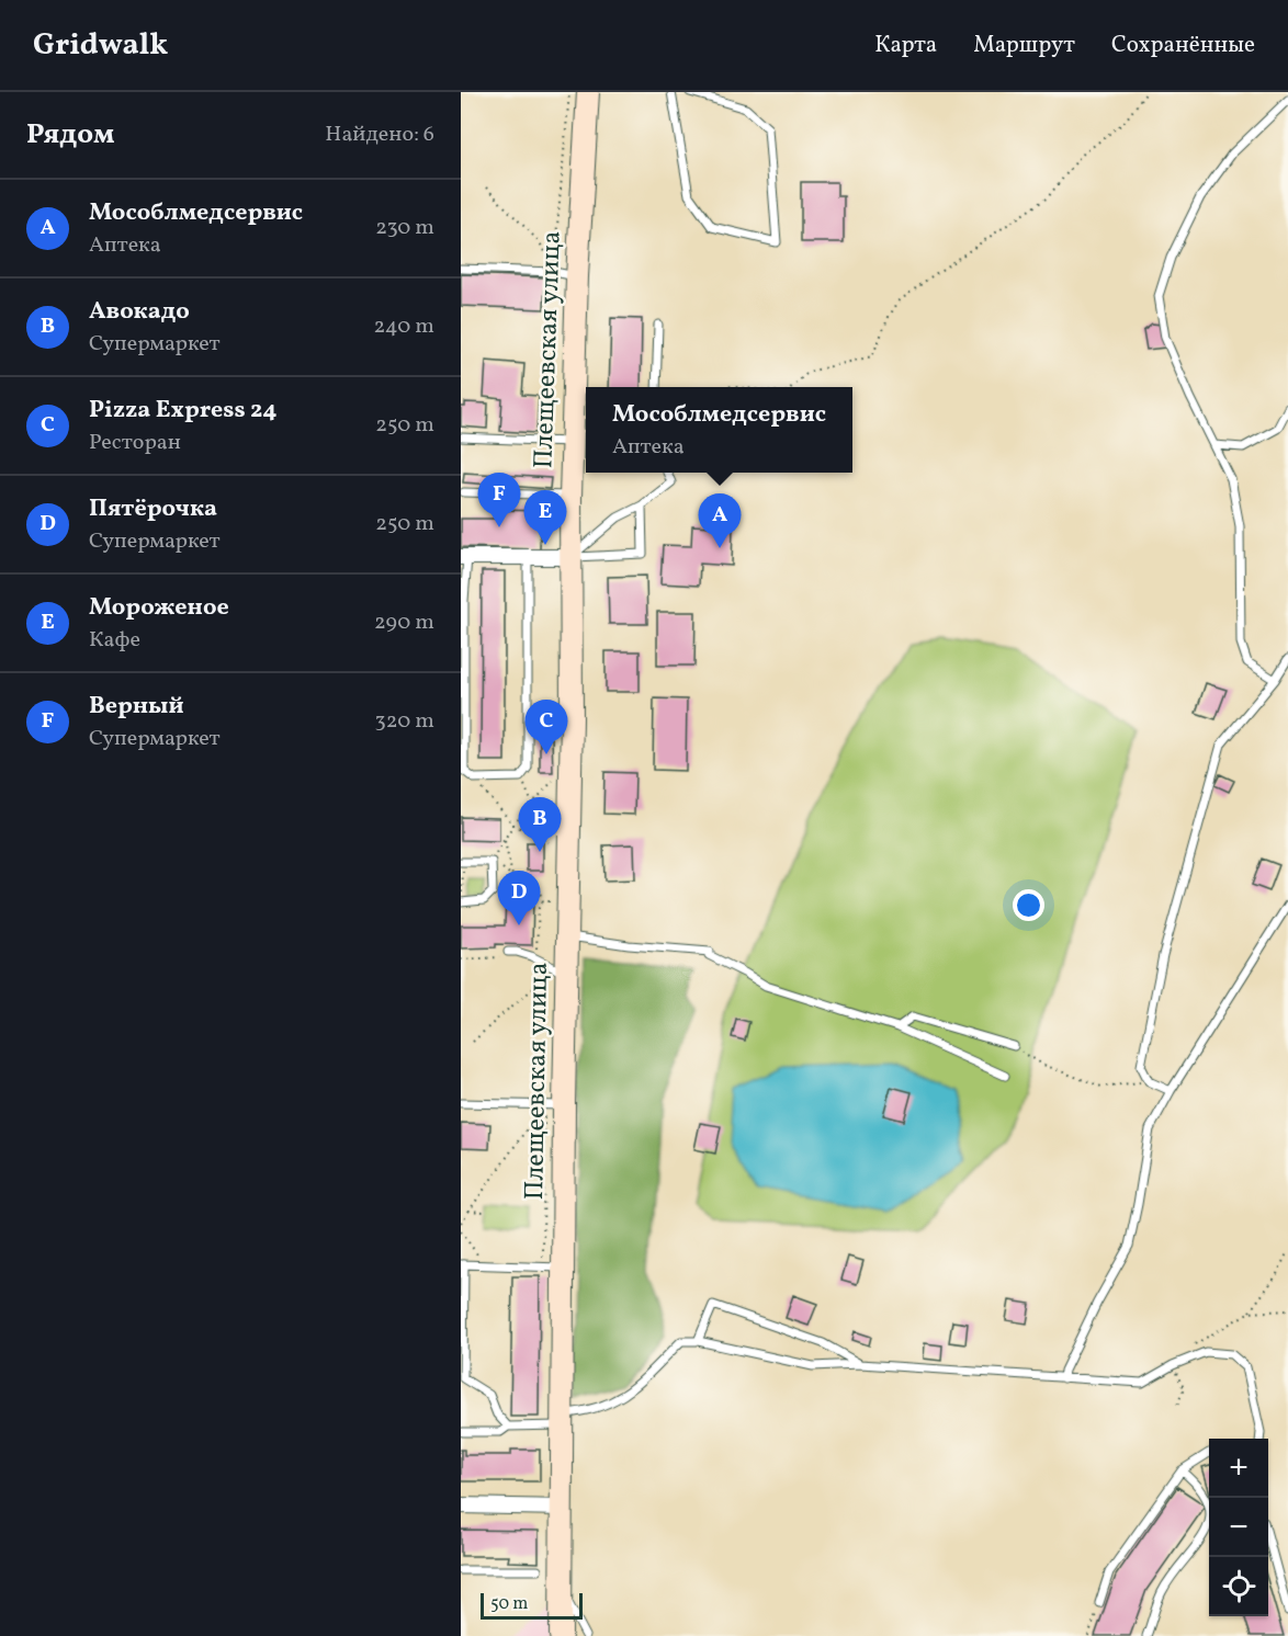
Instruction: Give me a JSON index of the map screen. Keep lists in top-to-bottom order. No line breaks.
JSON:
{"streets":{"street":["Плещеевская улица"]},"scale_bar":"50 m","page":{"header":"Gridwalk","nav":["Карта","Маршрут","Сохранённые"],"heading":["Рядом","Найдено: 6"],"list":[{"mark":"A","name":"Мособлмедсервис","note":"Аптека","value":"230 m"},{"mark":"B","name":"Авокадо","note":"Супермаркет","value":"240 m"},{"mark":"C","name":"Pizza Express 24","note":"Ресторан","value":"250 m"},{"mark":"D","name":"Пятёрочка","note":"Супермаркет","value":"250 m"},{"mark":"E","name":"Мороженое","note":"Кафе","value":"290 m"},{"mark":"F","name":"Верный","note":"Супермаркет","value":"320 m"}],"popup":["Мособлмедсервис","Аптека"],"pins":["F","E","A","C","B","D"],"map_buttons":["+","−"],"scale":"50 m"}}
